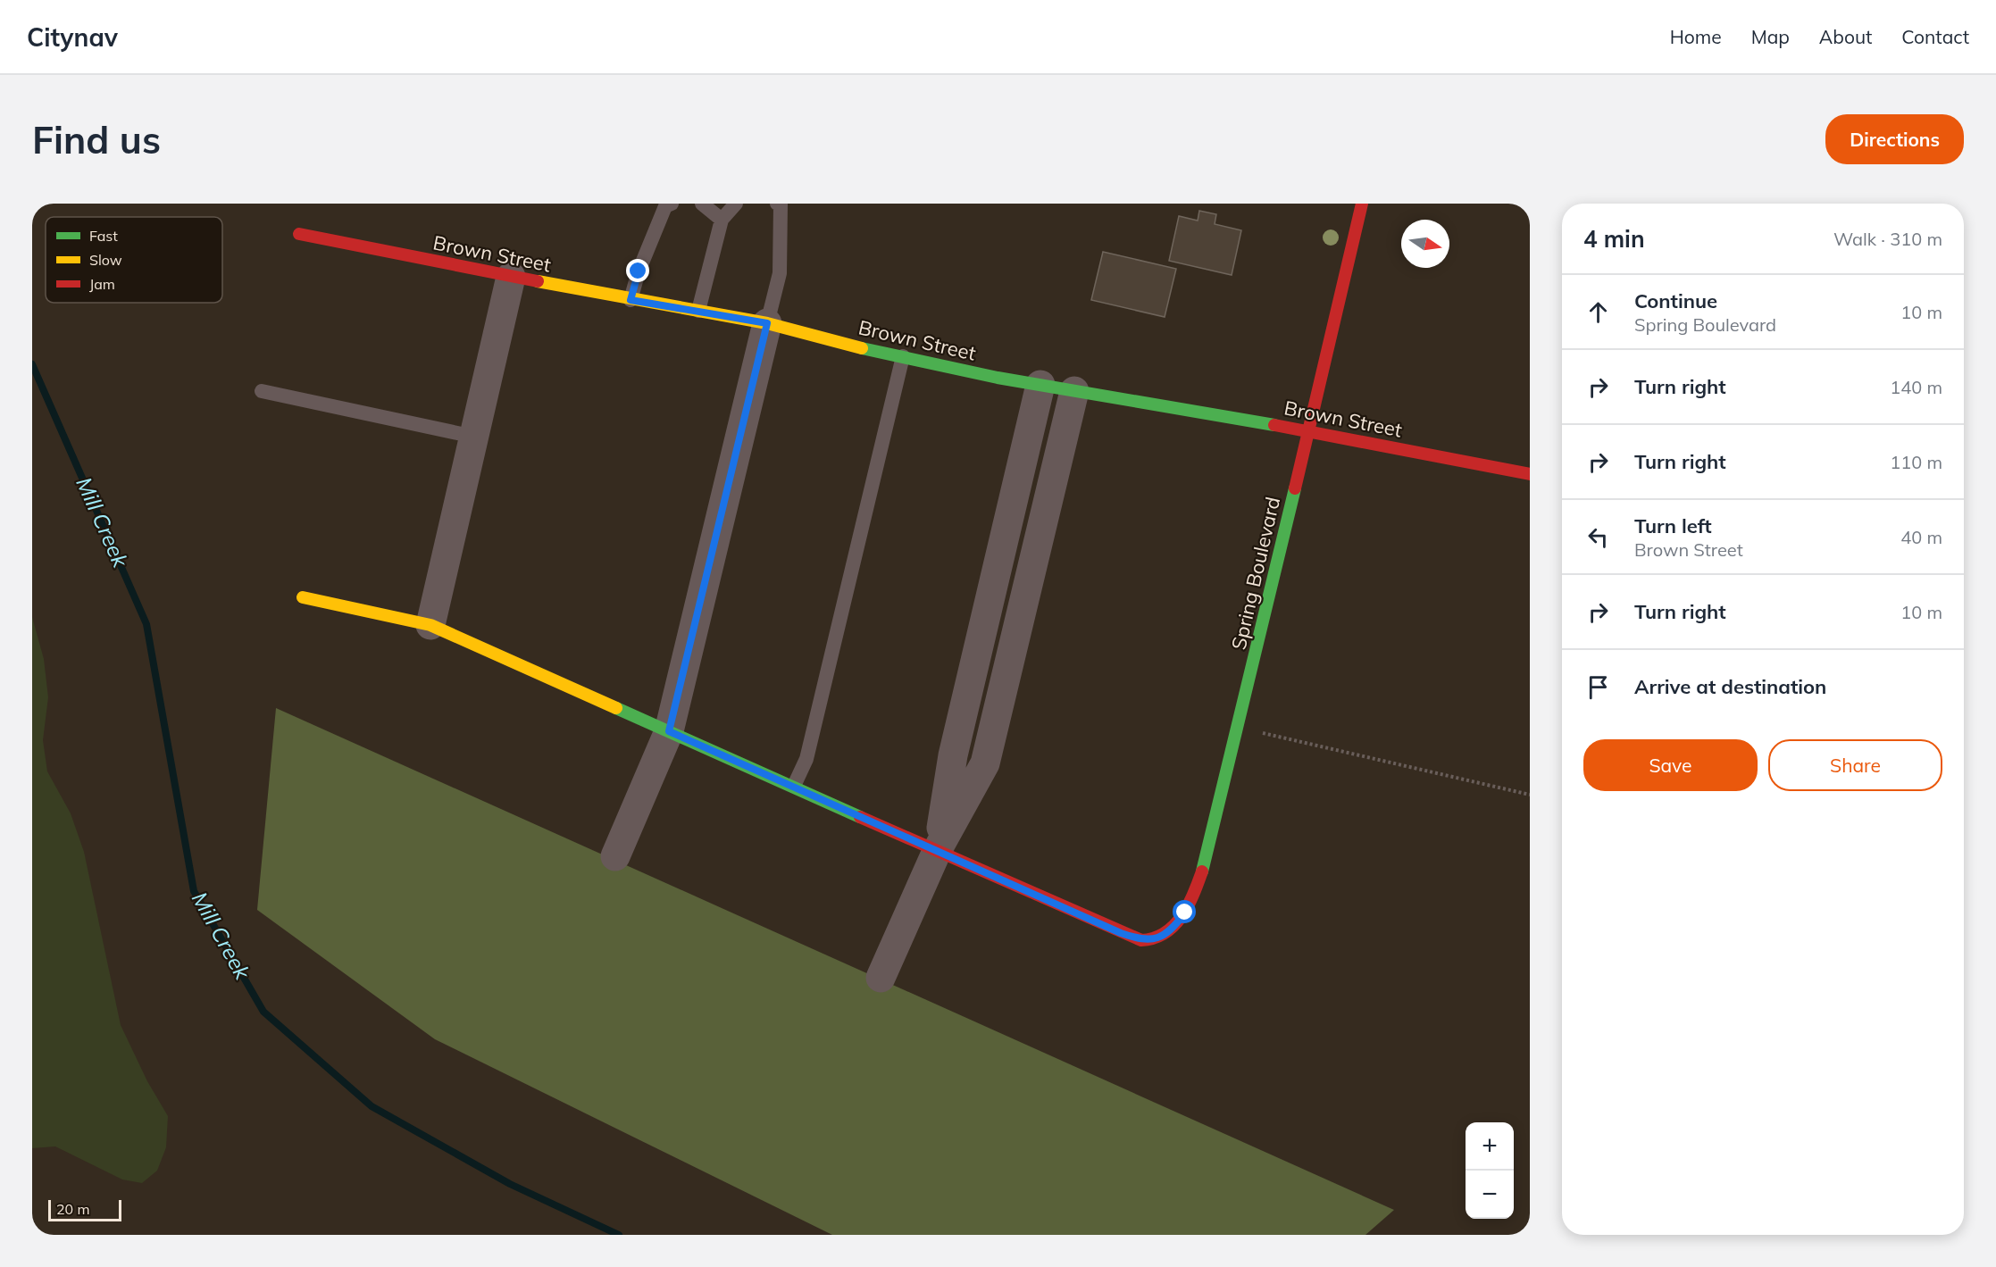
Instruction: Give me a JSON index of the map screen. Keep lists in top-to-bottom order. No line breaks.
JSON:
{"streets":{"street":["Brown Street","Spring Boulevard"]},"crossings":[["Brown Street","Spring Boulevard"]],"water":["Mill Creek"],"legend":["Fast","Slow","Jam"],"scale_bar":"20 m","north":"right","page":{"header":"Citynav","nav":["Home","Map","About","Contact"],"buttons":["Directions",["Save","Share"]],"title":"Find us","heading":["4 min","Walk · 310 m"],"list":[["Continue","Spring Boulevard","10 m"],["Turn right","140 m"],["Turn right","110 m"],["Turn left","Brown Street","40 m"],["Turn right","10 m"],"Arrive at destination"],"map_buttons":["+","−"],"scale":"20 m"}}
